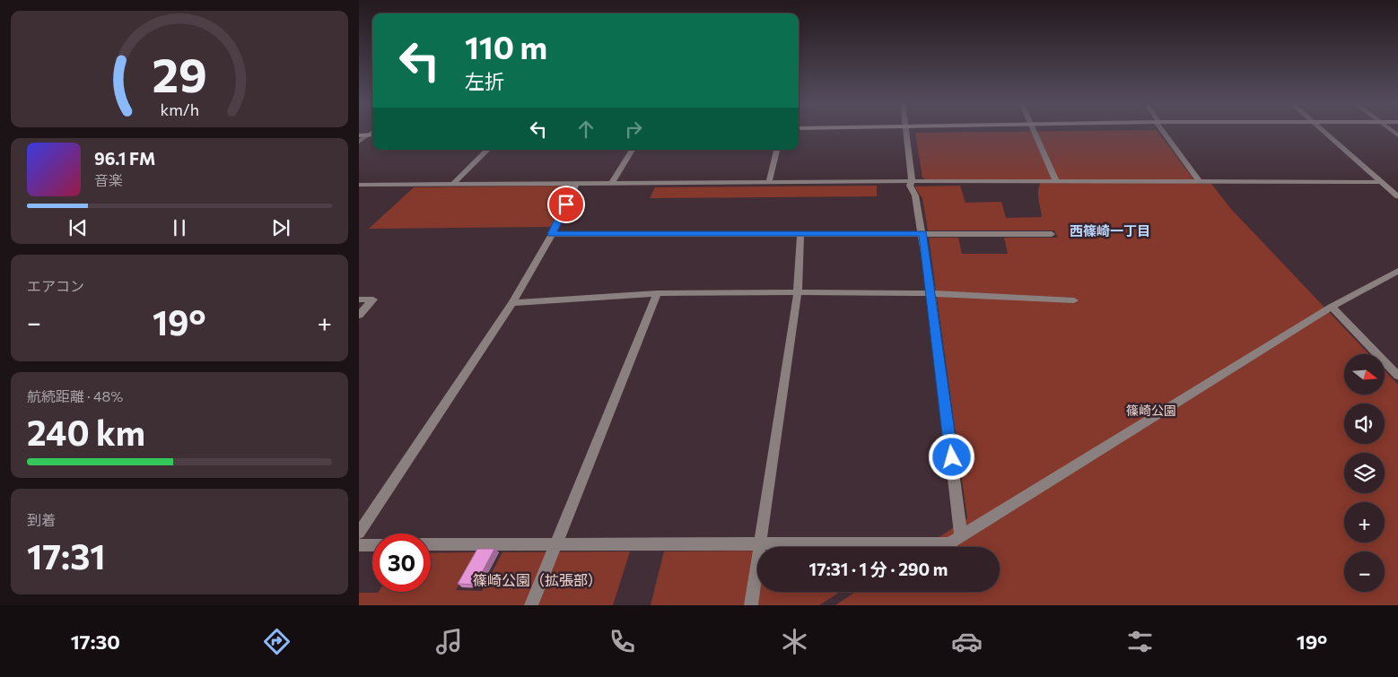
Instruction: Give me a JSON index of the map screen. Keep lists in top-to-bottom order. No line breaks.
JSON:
{"districts":["西篠崎一丁目"],"parks":["篠崎公園","篠崎公園（拡張部）"],"north":"right","page":{"turn":["110 m","左折"],"song":["96.1 FM","音楽"],"tile":["エアコン",["航続距離 · 48%","240 km"],["到着","17:31"]],"heat":["−","19°","+"],"map_buttons":["+","−"],"limit":"30","trip":"17:31 · 1 分 · 290 m","tabs":["17:30","19°"],"gauge":["29","km/h"]}}
